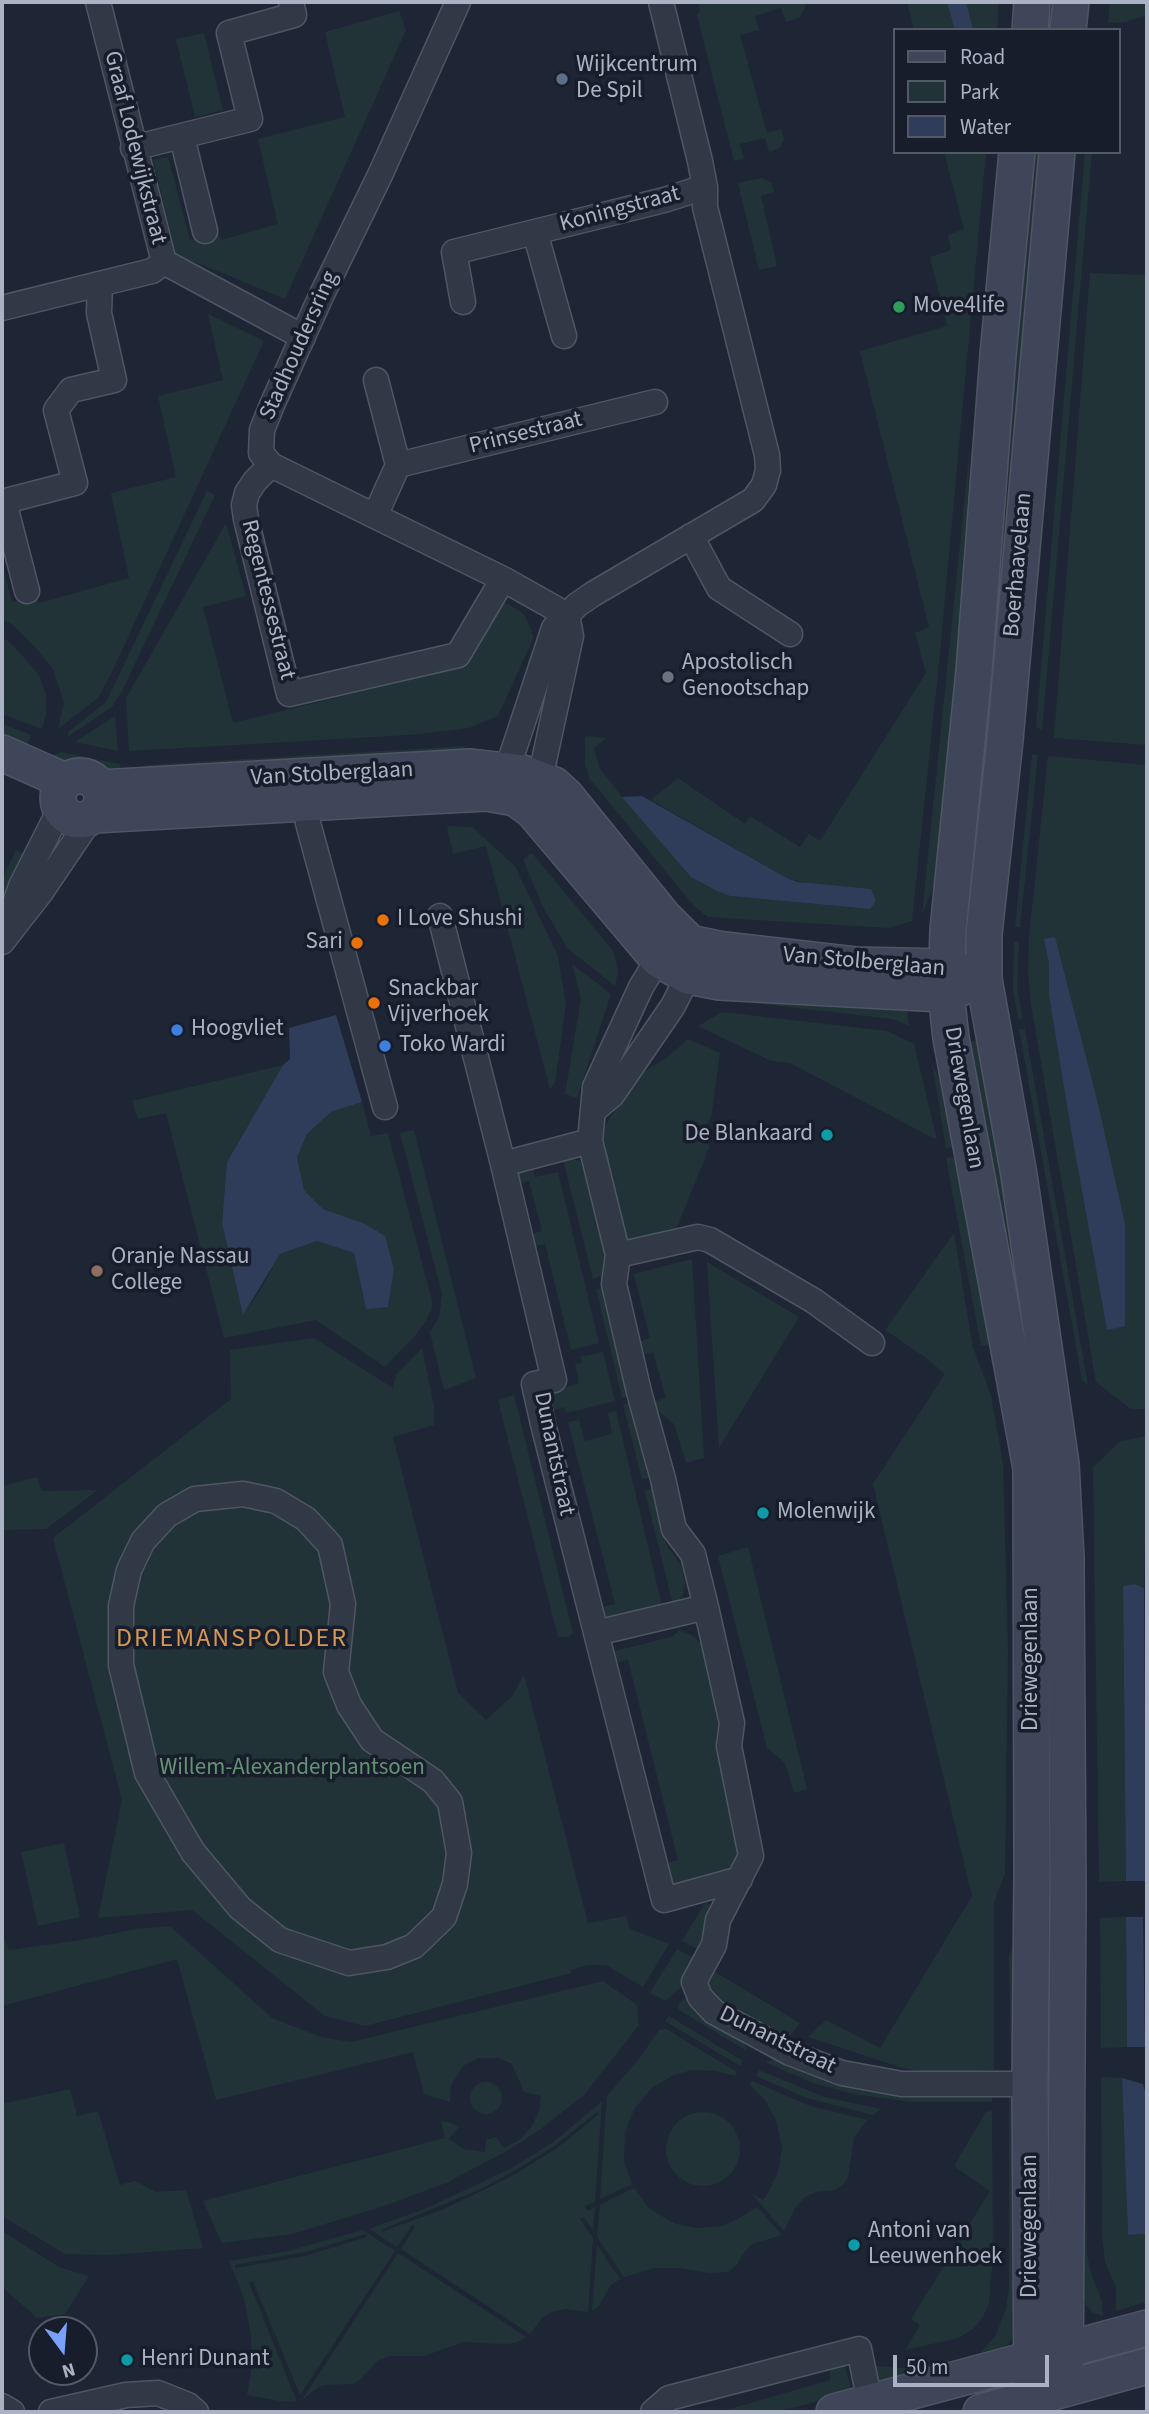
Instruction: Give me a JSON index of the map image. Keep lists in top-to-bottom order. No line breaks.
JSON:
{"streets":{"street":["Graaf Lodewijkstraat","Koningstraat","Stadhoudersring","Prinsestraat","Boerhaavelaan","Regentessestraat","Van Stolberglaan","Driewegenlaan","Dunantstraat"]},"crossings":[["Graaf Lodewijkstraat","Stadhoudersring"],["Stadhoudersring","Regentessestraat"],["Boerhaavelaan","Van Stolberglaan"],["Boerhaavelaan","Driewegenlaan"],["Van Stolberglaan","Driewegenlaan"],["Van Stolberglaan","Dunantstraat"],["Driewegenlaan","Dunantstraat"]],"districts":["DRIEMANSPOLDER"],"parks":["Willem-Alexanderplantsoen"],"places":["Wijkcentrum De Spil","Move4life","Apostolisch Genootschap","I Love Shushi","Sari","Snackbar Vijverhoek","Hoogvliet","Toko Wardi","De Blankaard","Oranje Nassau College","Molenwijk","Antoni van Leeuwenhoek","Henri Dunant"],"legend":["Road","Park","Water"],"scale_bar":"50 m","north":"bottom"}
